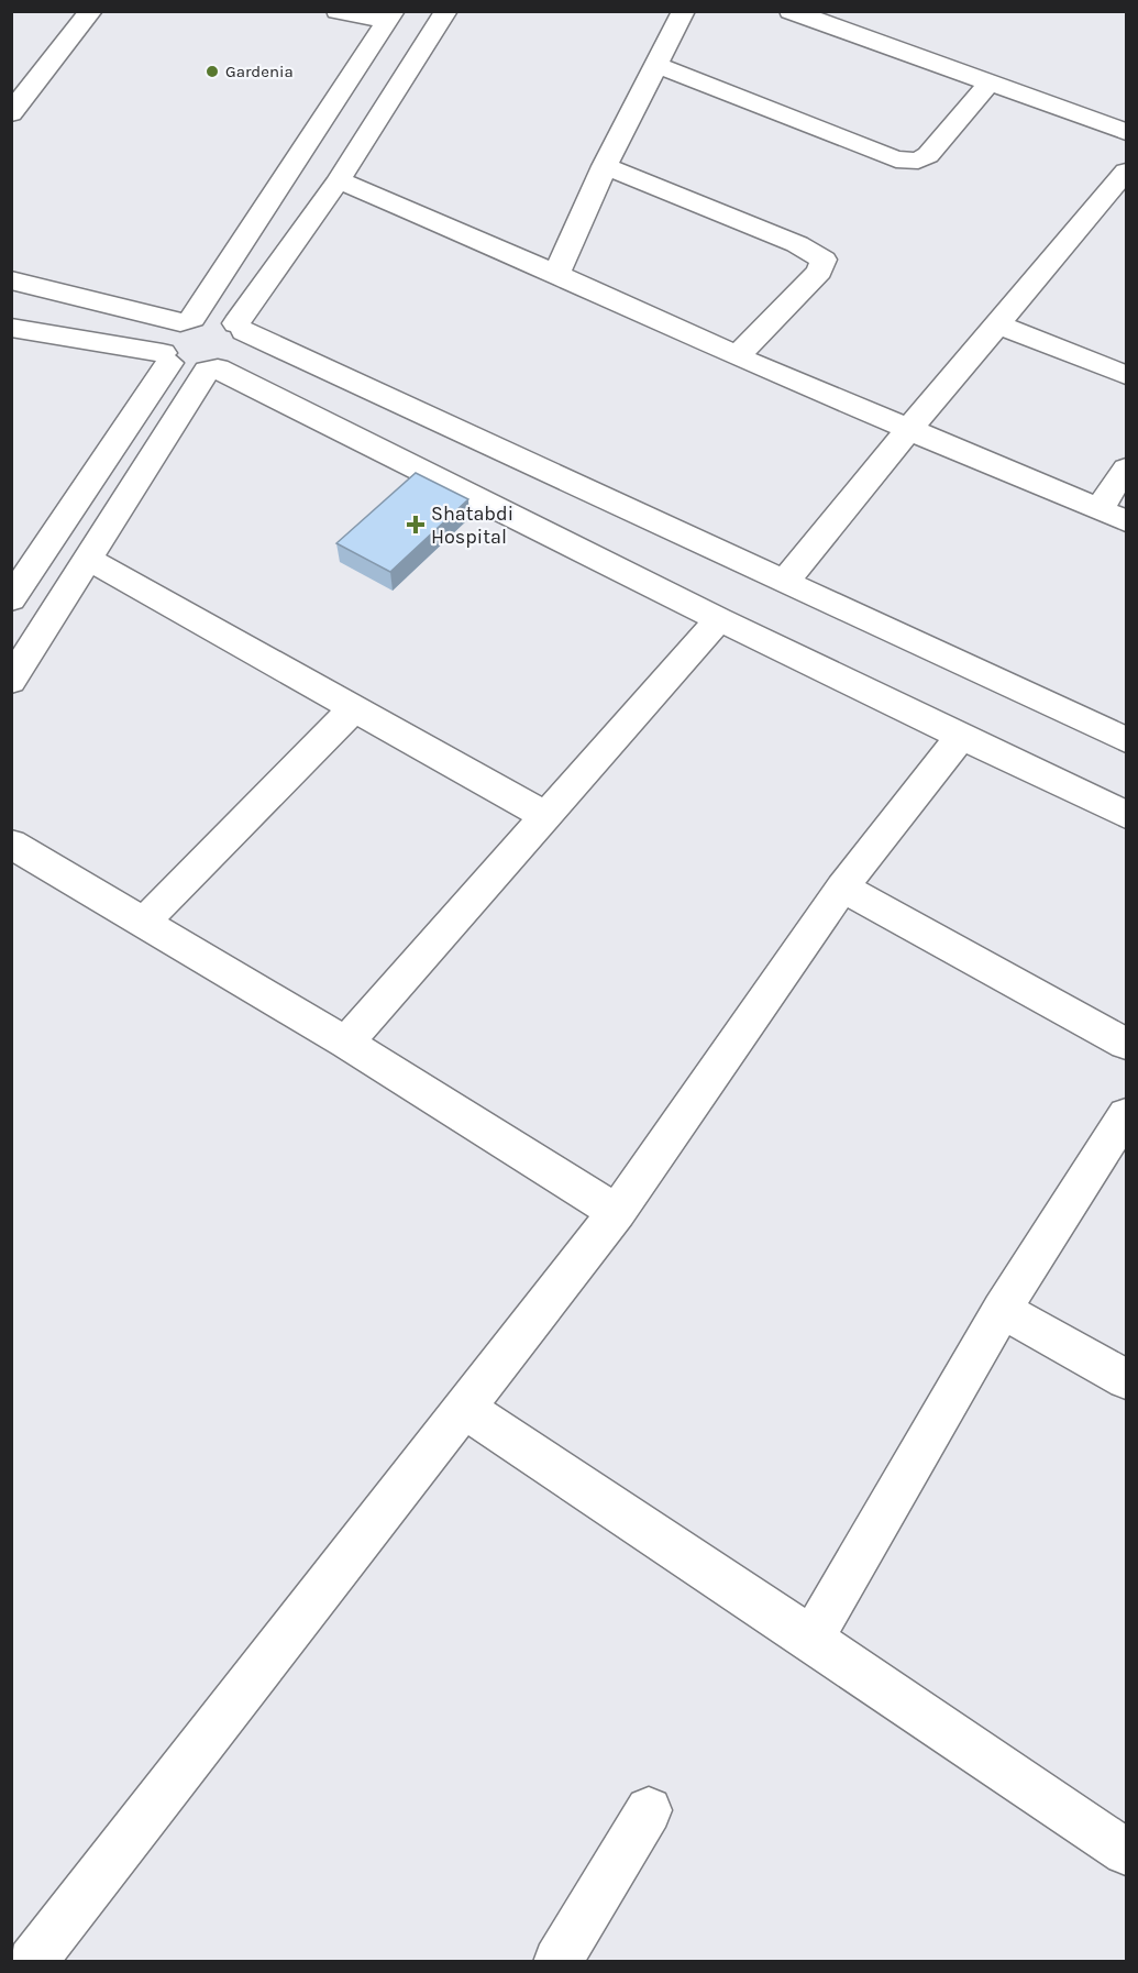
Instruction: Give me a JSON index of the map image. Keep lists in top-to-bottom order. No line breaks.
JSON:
{"places":{"other":["Gardenia"],"health":["Shatabdi Hospital"]}}
